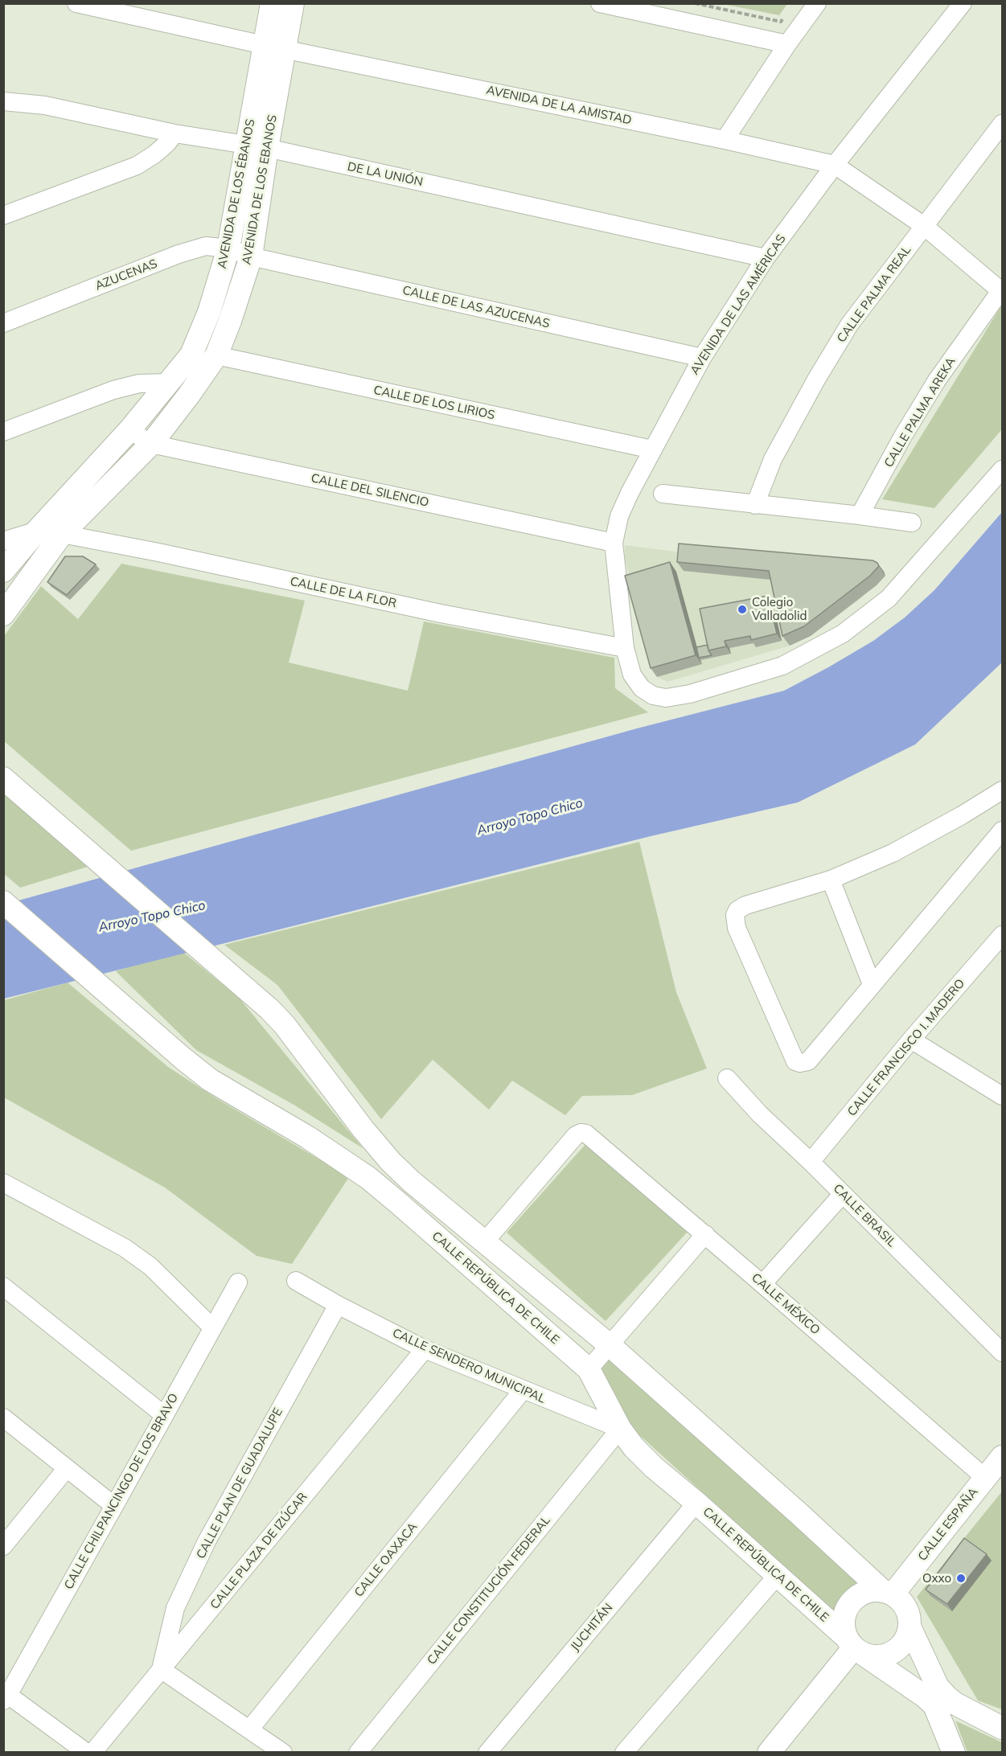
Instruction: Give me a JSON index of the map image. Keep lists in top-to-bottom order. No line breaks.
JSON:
{"streets":{"street":["AVENIDA DE LA AMISTAD","DE LA UNIÓN","AVENIDA DE LOS EBANOS","AVENIDA DE LOS ÉBANOS","AZUCENAS","CALLE PALMA REAL","AVENIDA DE LAS AMÉRICAS","CALLE DE LAS AZUCENAS","CALLE DE LOS LIRIOS","CALLE PALMA AREKA","CALLE DEL SILENCIO","CALLE DE LA FLOR","CALLE FRANCISCO I. MADERO","CALLE BRASIL","CALLE REPÚBLICA DE CHILE","CALLE MÉXICO","CALLE SENDERO MUNICIPAL","CALLE PLAN DE GUADALUPE","CALLE CHILPANCINGO DE LOS BRAVO","CALLE ESPAÑA","CALLE PLAZA DE IZÚCAR","CALLE OAXACA","CALLE CONSTITUCIÓN FEDERAL","JUCHITÁN"]},"crossings":[["AVENIDA DE LA AMISTAD","AVENIDA DE LOS ÉBANOS"],["AVENIDA DE LA AMISTAD","CALLE PALMA REAL"],["AVENIDA DE LA AMISTAD","AVENIDA DE LAS AMÉRICAS"],["AVENIDA DE LA AMISTAD","CALLE PALMA AREKA"],["DE LA UNIÓN","AVENIDA DE LOS EBANOS"],["DE LA UNIÓN","AVENIDA DE LOS ÉBANOS"],["DE LA UNIÓN","AVENIDA DE LAS AMÉRICAS"],["AVENIDA DE LOS EBANOS","AVENIDA DE LOS ÉBANOS"],["AVENIDA DE LOS EBANOS","AZUCENAS"],["AVENIDA DE LOS EBANOS","CALLE DE LAS AZUCENAS"],["AVENIDA DE LOS EBANOS","CALLE DE LOS LIRIOS"],["AVENIDA DE LOS EBANOS","CALLE DEL SILENCIO"],["AVENIDA DE LOS EBANOS","CALLE DE LA FLOR"],["AVENIDA DE LOS ÉBANOS","AZUCENAS"],["AVENIDA DE LOS ÉBANOS","CALLE DEL SILENCIO"],["AZUCENAS","CALLE DE LAS AZUCENAS"],["AVENIDA DE LAS AMÉRICAS","CALLE DE LAS AZUCENAS"],["AVENIDA DE LAS AMÉRICAS","CALLE DE LOS LIRIOS"],["AVENIDA DE LAS AMÉRICAS","CALLE DEL SILENCIO"],["AVENIDA DE LAS AMÉRICAS","CALLE DE LA FLOR"],["CALLE FRANCISCO I. MADERO","CALLE BRASIL"],["CALLE REPÚBLICA DE CHILE","CALLE SENDERO MUNICIPAL"],["CALLE REPÚBLICA DE CHILE","CALLE ESPAÑA"],["CALLE REPÚBLICA DE CHILE","CALLE CONSTITUCIÓN FEDERAL"],["CALLE REPÚBLICA DE CHILE","JUCHITÁN"],["CALLE MÉXICO","CALLE ESPAÑA"],["CALLE SENDERO MUNICIPAL","CALLE PLAN DE GUADALUPE"],["CALLE SENDERO MUNICIPAL","CALLE PLAZA DE IZÚCAR"],["CALLE SENDERO MUNICIPAL","CALLE OAXACA"],["CALLE SENDERO MUNICIPAL","CALLE CONSTITUCIÓN FEDERAL"],["CALLE PLAN DE GUADALUPE","CALLE PLAZA DE IZÚCAR"]],"water":["Arroyo Topo Chico"],"places":["Colegio Valladolid","Oxxo"]}
